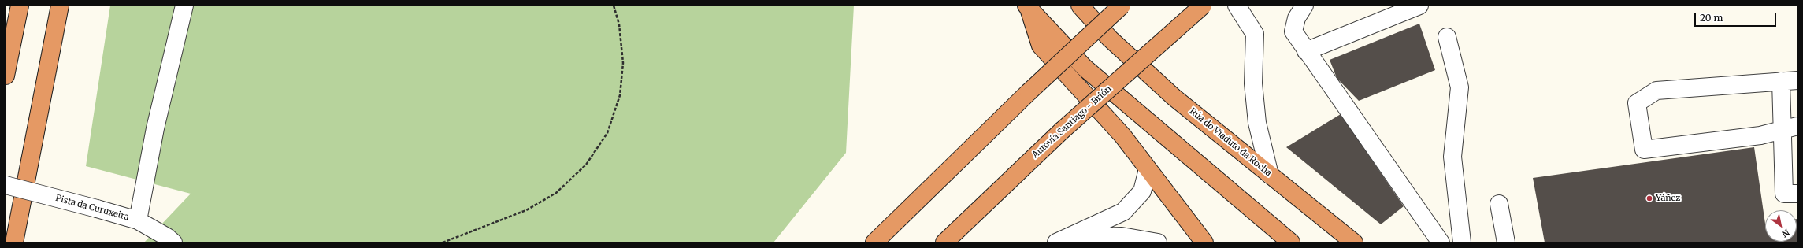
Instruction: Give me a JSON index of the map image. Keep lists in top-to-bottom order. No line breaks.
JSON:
{"streets":{"highway":["Autovía Santiago - Brión","Rúa do Viaduto da Rocha"],"street":["Pista da Curuxeira"]},"places":["Yáñez"],"scale_bar":"20 m","north":"bottom right"}
